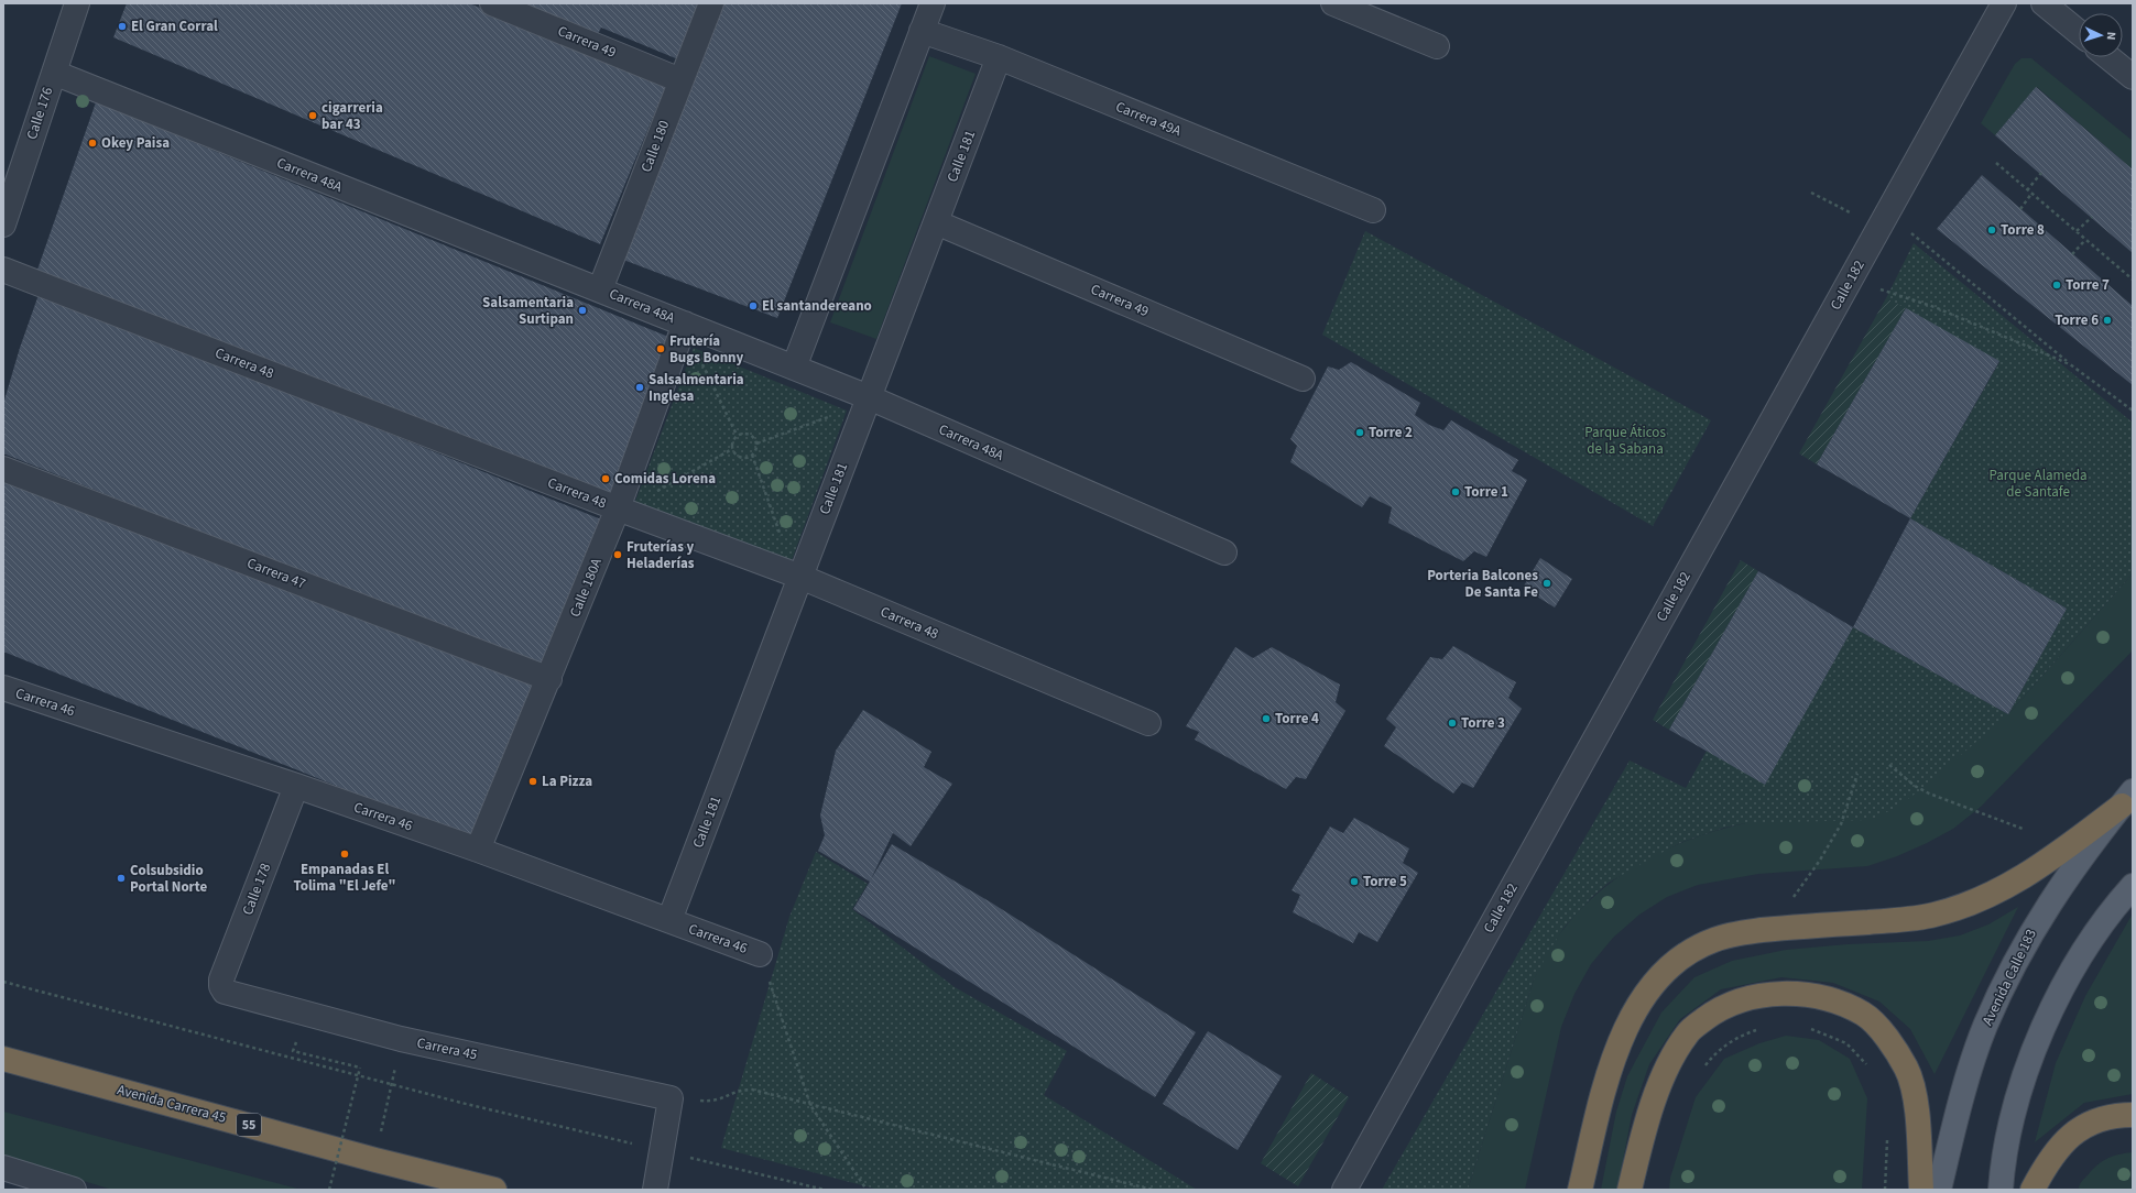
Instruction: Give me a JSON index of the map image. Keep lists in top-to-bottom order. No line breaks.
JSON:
{"streets":{"highway":["Avenida Carrera 45","55"],"main road":["Avenida Calle 183"],"street":["Carrera 49","Calle 176","Carrera 49A","Calle 180","Calle 181","Carrera 48A","Calle 182","Carrera 48","Carrera 47","Calle 180A","Carrera 46","Calle 178","Carrera 45"]},"crossings":[["Carrera 49","Calle 180"],["Carrera 49","Calle 181"],["Calle 176","Carrera 48A"],["Carrera 49A","Calle 181"],["Calle 180","Carrera 48A"],["Calle 181","Carrera 48A"],["Calle 181","Carrera 48"],["Calle 181","Carrera 46"],["Carrera 48A","Calle 180A"],["Carrera 48","Calle 180A"],["Carrera 47","Calle 180A"],["Calle 180A","Carrera 46"],["Carrera 46","Calle 178"],["Calle 178","Carrera 45"]],"parks":["Parque Áticos de la Sabana","Parque Alameda de Santafe"],"places":["El Gran Corral","cigarreria bar 43","Okey Paisa","Torre 8","Torre 7","El santandereano","Salsamentaria Surtipan","Torre 6","Frutería Bugs Bonny","Salsalmentaria Inglesa","Torre 2","Comidas Lorena","Torre 1","Fruterías y Heladerías","Porteria Balcones De Santa Fe","Torre 4","Torre 3","La Pizza","Empanadas El Tolima \"El Jefe\"","Colsubsidio Portal Norte","Torre 5"],"north":"right"}
